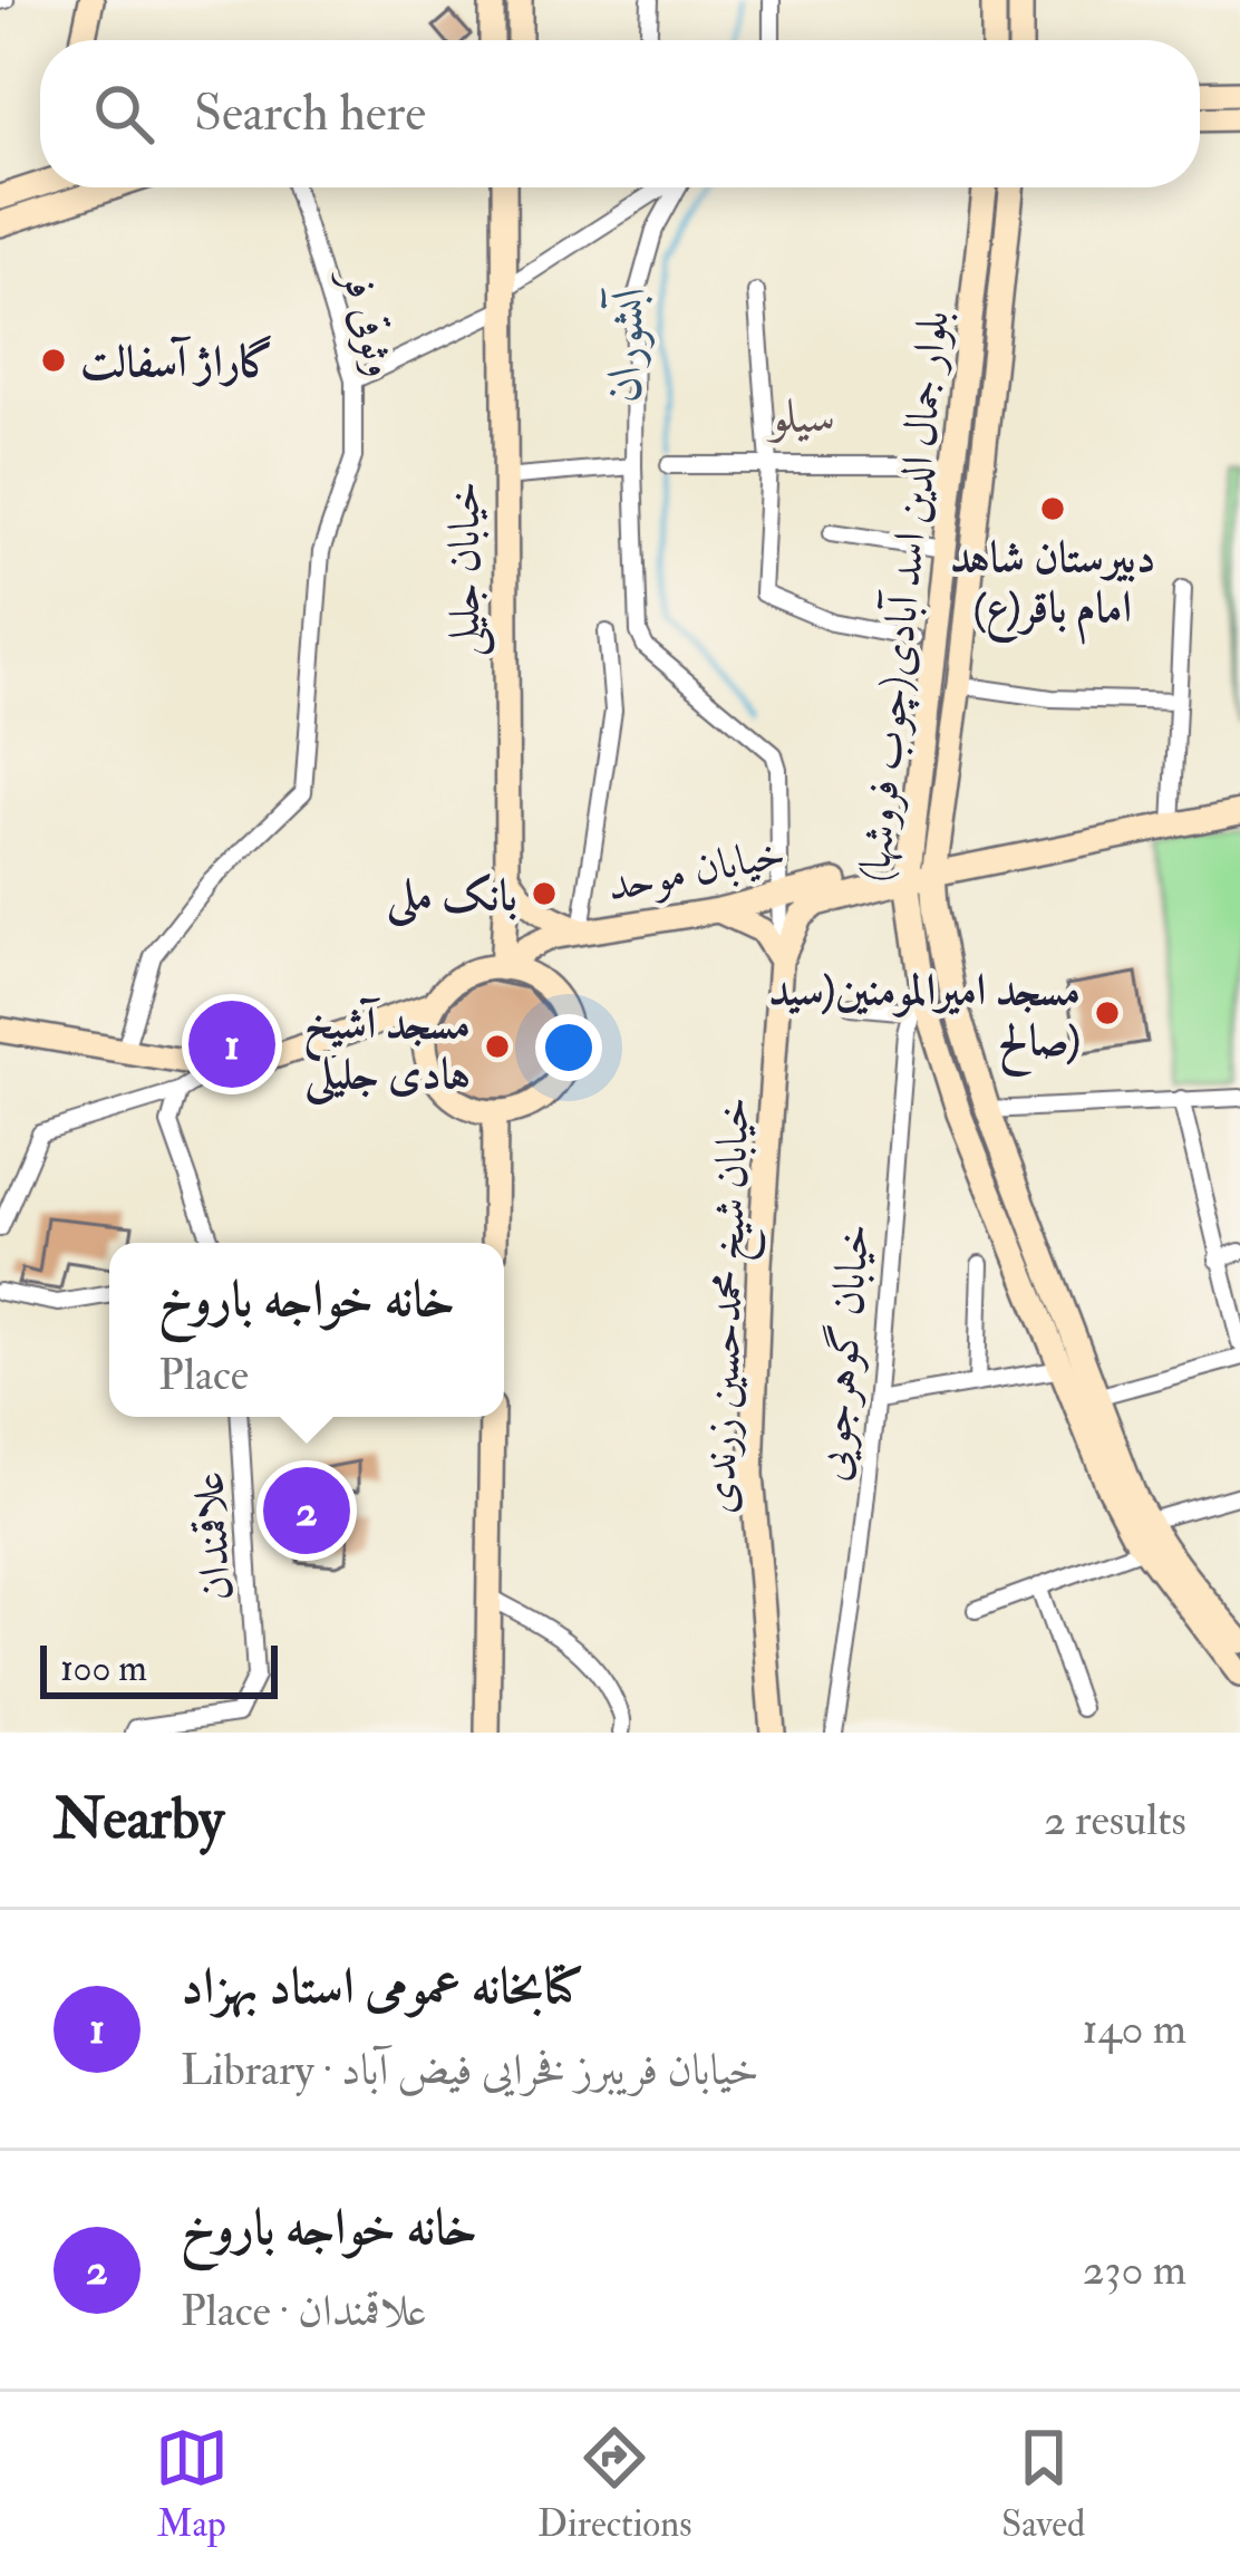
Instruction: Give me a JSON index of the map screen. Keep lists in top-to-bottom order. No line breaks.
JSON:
{"streets":{"main road":["خیابان جلیلی","بلوار جمال الدین اسد آبادی(چوب فروشها)","خیابان موحد","خیابان شیخ محمدحسین زرندی"],"street":["وثوقی فر","خیابان گوهرجویی","علاقمندان"]},"crossings":[["خیابان جلیلی","خیابان موحد"],["بلوار جمال الدین اسد آبادی(چوب فروشها)","خیابان موحد"],["بلوار جمال الدین اسد آبادی(چوب فروشها)","خیابان گوهرجویی"],["خیابان موحد","خیابان شیخ محمدحسین زرندی"]],"districts":["سیلو"],"water":["آبشوران"],"places":["گاراژ آسفالت","دبیرستان شاهد امام باقر(ع)","بانک ملی","مسجد امیرالمومنین(سید صالح)","مسجد آشیخ هادی جلیلی"],"scale_bar":"100 m","page":{"search":"Search here","pins":["1","2"],"popup":["خانه خواجه باروخ","Place"],"scale":"100 m","heading":["Nearby","2 results"],"list":[{"mark":"1","name":"کتابخانه عمومی استاد بهزاد","note":"Library · خیابان فریبرز فخرایی فیض آباد","value":"140 m"},{"mark":"2","name":"خانه خواجه باروخ","note":"Place · علاقمندان","value":"230 m"}],"nav":["Map","Directions","Saved"]}}
